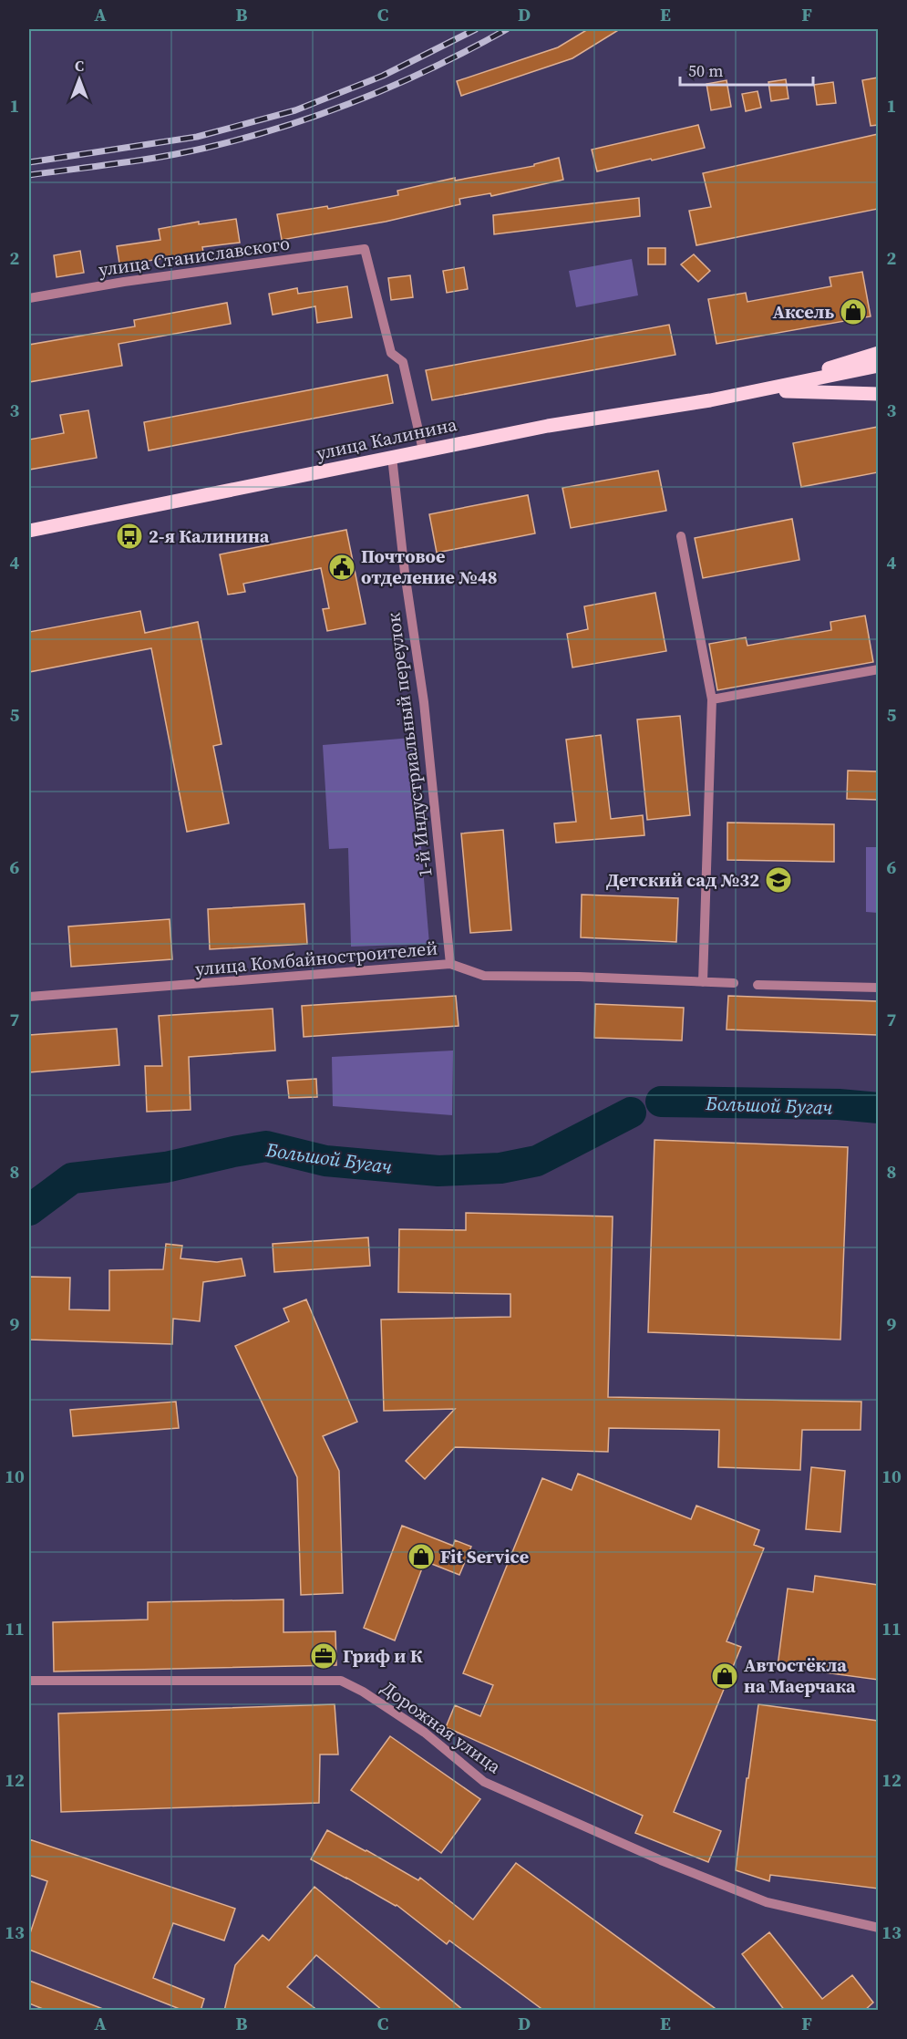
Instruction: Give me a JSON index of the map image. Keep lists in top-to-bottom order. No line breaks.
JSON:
{"streets":{"main road":["улица Калинина"],"street":["улица Станиславского","1-й Индустриальный переулок","улица Комбайностроителей","Дорожная улица"]},"crossings":[["улица Станиславского","улица Калинина"],["улица Калинина","1-й Индустриальный переулок"],["1-й Индустриальный переулок","улица Комбайностроителей"]],"water":["Большой Бугач"],"places":{"shop":["Аксель","Fit Service","Автостёкла на Маерчака"],"bus stop":["2-я Калинина"],"public building":["Почтовое отделение №48"],"school or university":["Детский сад №32"],"office":["Гриф и К"]},"scale_bar":"50 m","north":"top","grid":{"columns":["A","B","C","D","E","F"],"rows":["1","2","3","4","5","6","7","8","9","10","11","12","13"]}}
